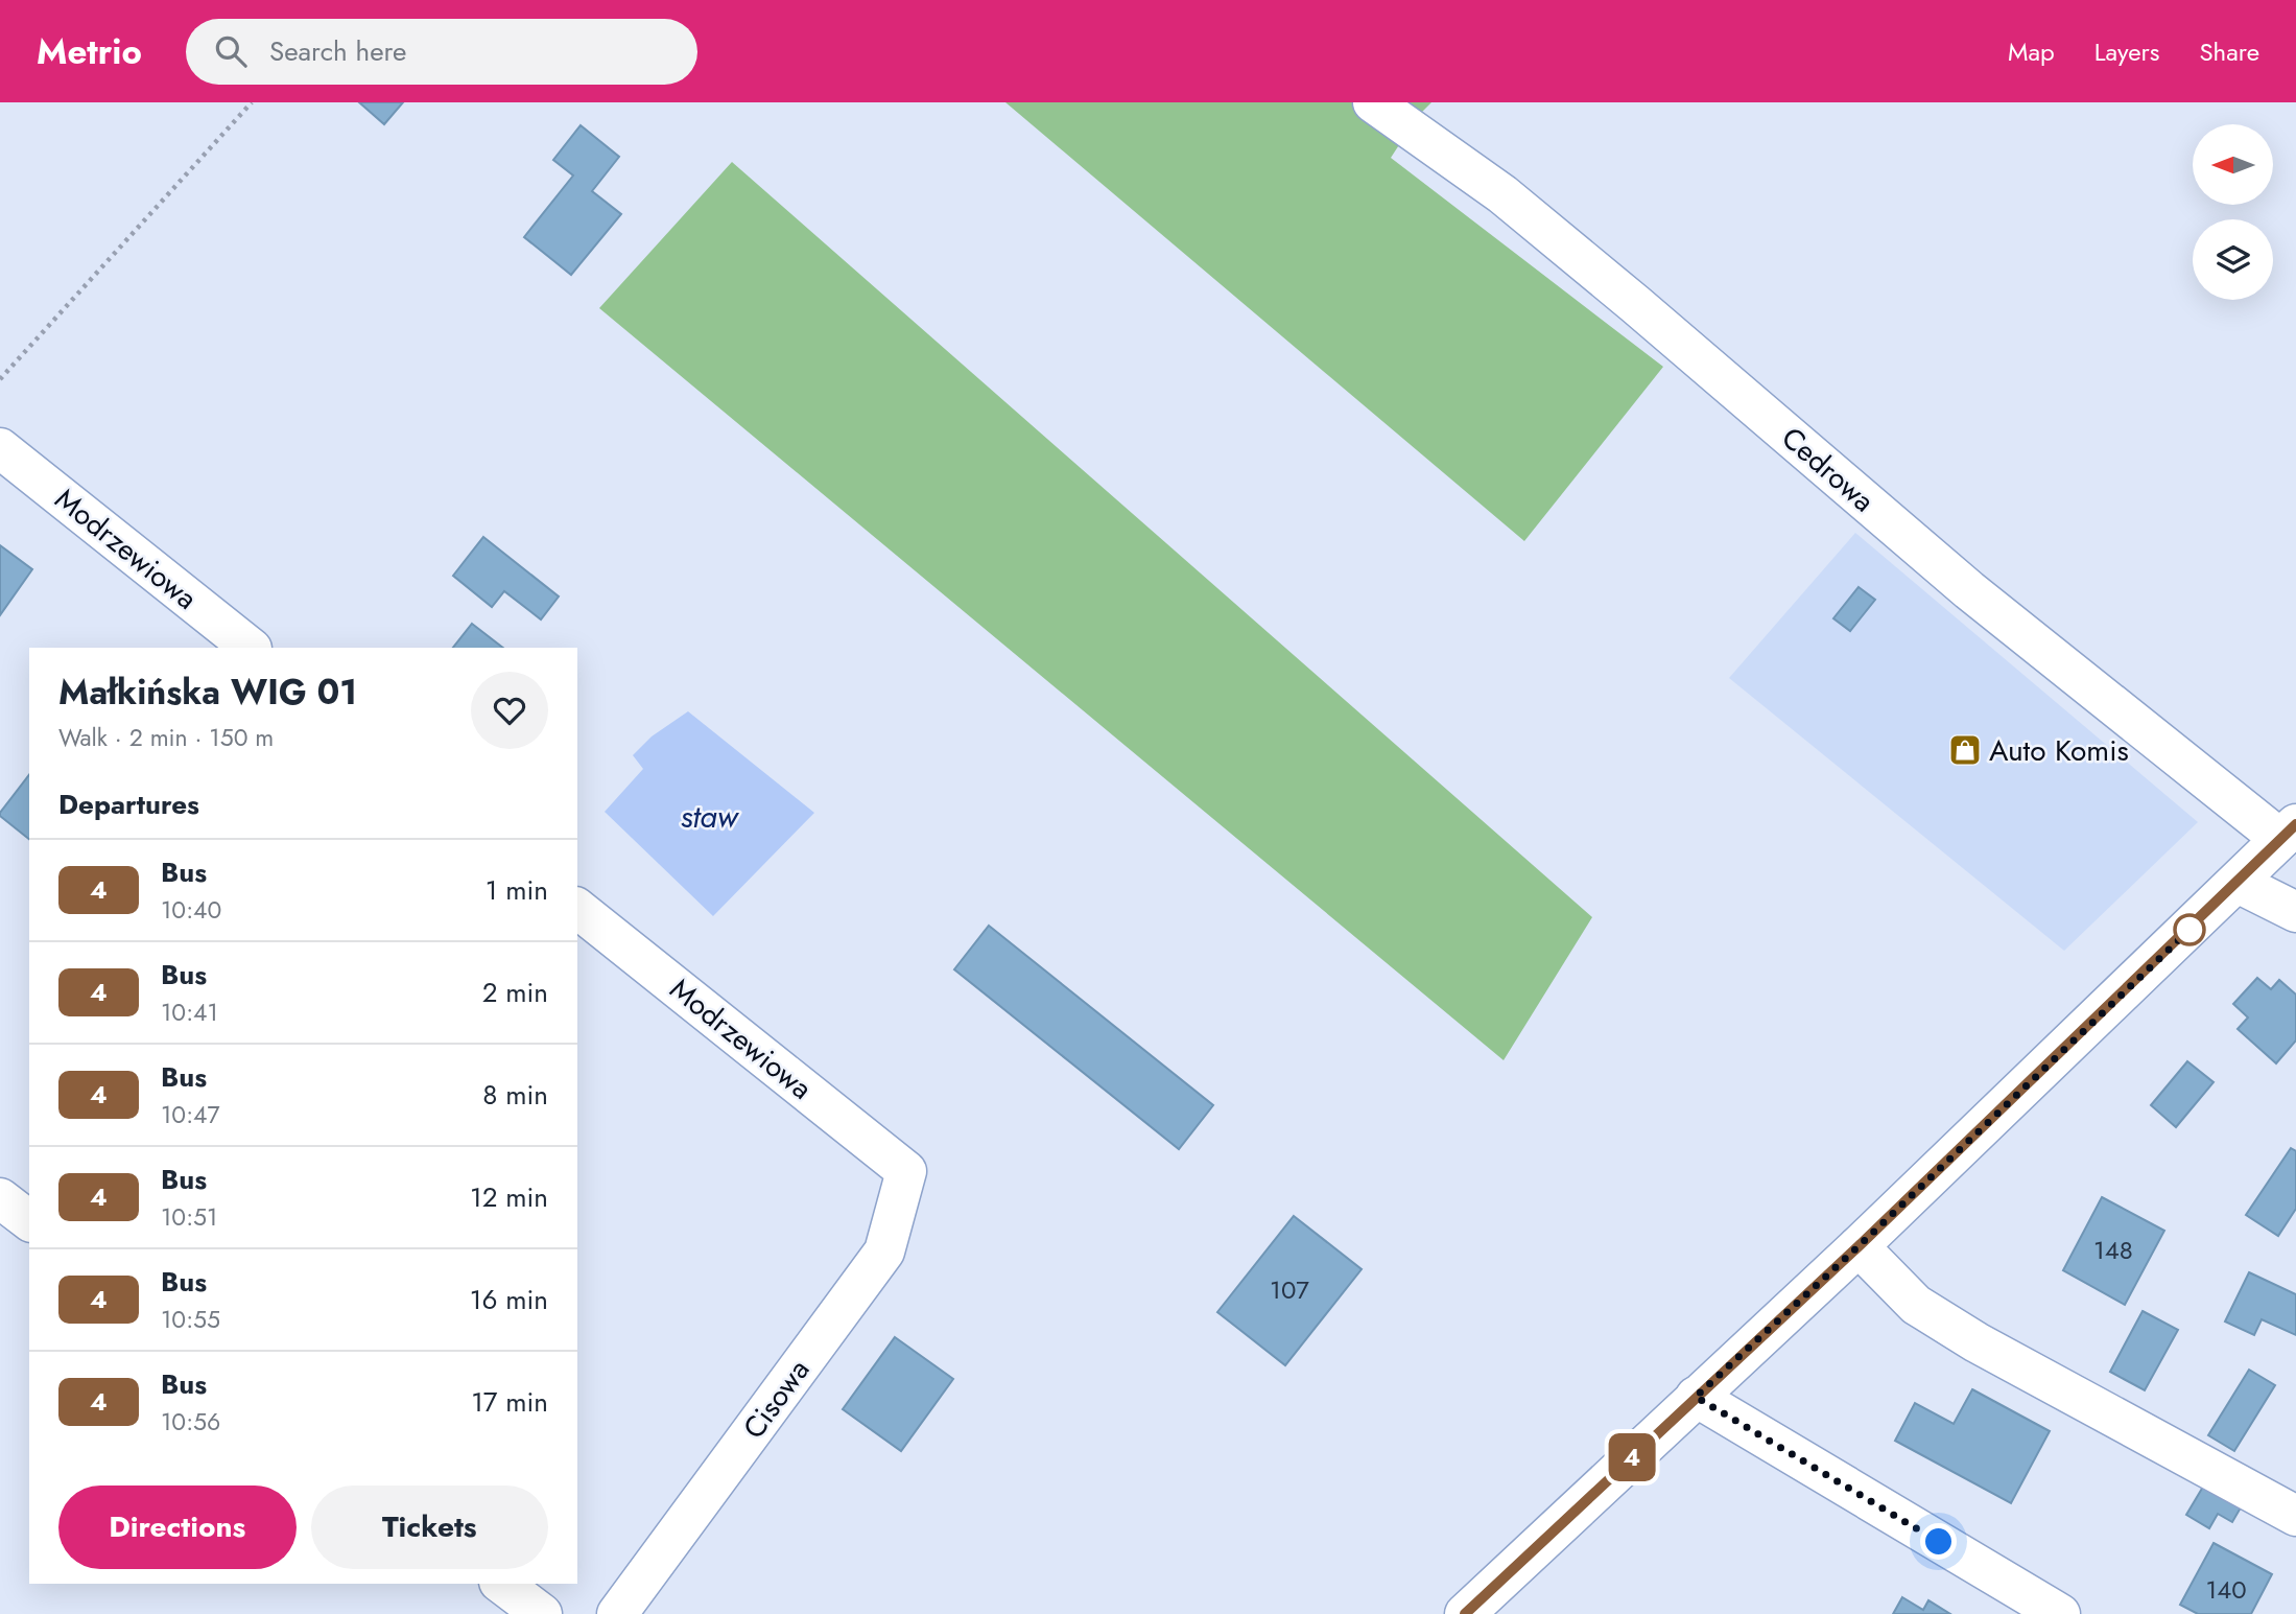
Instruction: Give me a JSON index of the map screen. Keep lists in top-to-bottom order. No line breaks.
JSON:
{"streets":{"street":["Cedrowa","Modrzewiowa","Cisowa"]},"crossings":[["Modrzewiowa","Cisowa"]],"water":["staw"],"places":{"shop":["Auto Komis"]},"lines":["bus line 4"],"house_numbers":["148","107","140"],"north":"left","page":{"header":"Metrio","search":"Search here","nav":["Map","Layers","Share"],"on_map":"4","heading":[["Małkińska WIG 01","Walk · 2 min · 150 m"],"Departures"],"list":[{"mark":"4","name":"Bus","note":"10:40","value":"1 min"},{"mark":"4","name":"Bus","note":"10:41","value":"2 min"},{"mark":"4","name":"Bus","note":"10:47","value":"8 min"},{"mark":"4","name":"Bus","note":"10:51","value":"12 min"},{"mark":"4","name":"Bus","note":"10:55","value":"16 min"},{"mark":"4","name":"Bus","note":"10:56","value":"17 min"}],"buttons":["Directions","Tickets"]}}
